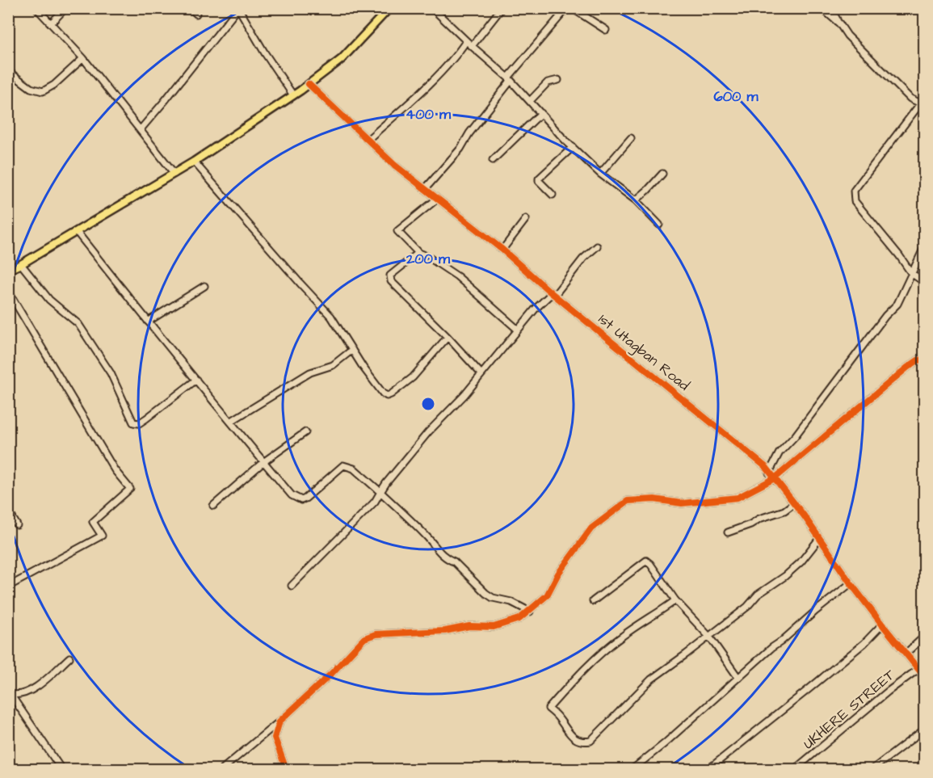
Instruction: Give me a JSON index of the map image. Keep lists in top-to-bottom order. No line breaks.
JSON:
{"streets":{"street":["1st Utagban Road","UKHERE STREET"]},"crossings":[["1st Utagban Road","UKHERE STREET"]],"rings":["600 m","400 m","200 m"]}
